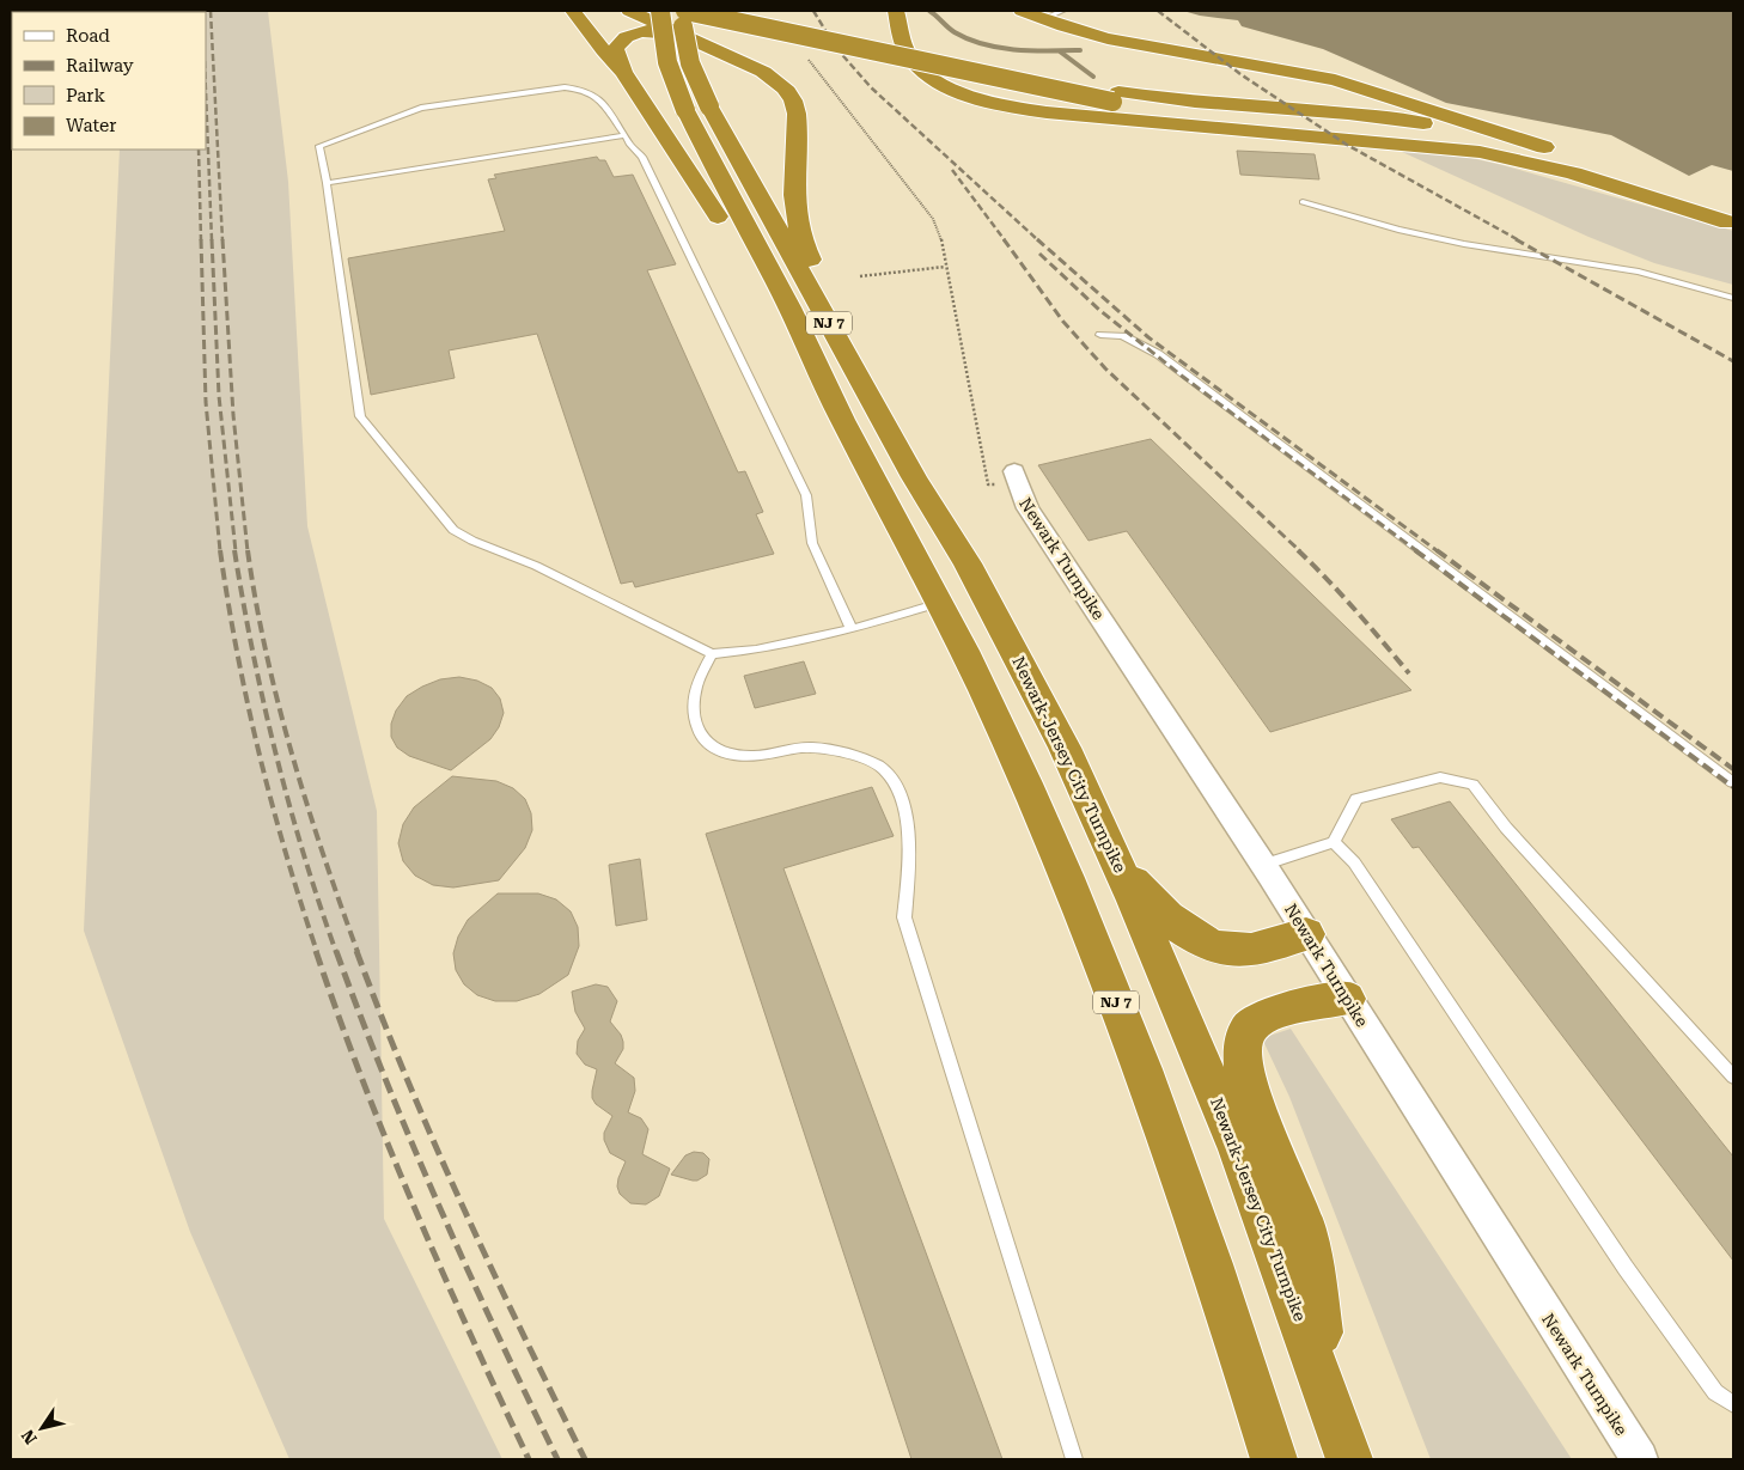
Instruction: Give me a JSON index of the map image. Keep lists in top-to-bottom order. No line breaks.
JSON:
{"streets":{"highway":["NJ 7","Newark-Jersey City Turnpike"],"street":["Newark Turnpike"]},"legend":["Road","Railway","Park","Water"],"north":"bottom left"}
